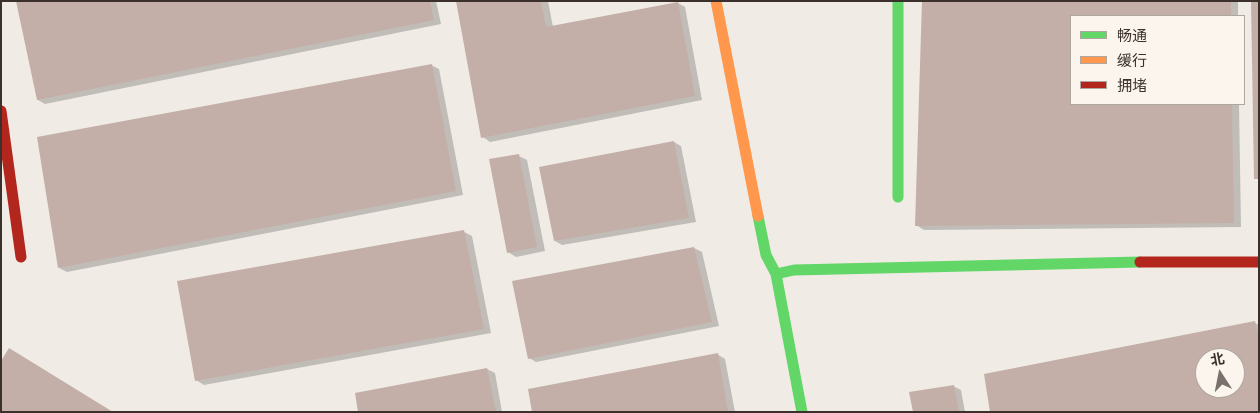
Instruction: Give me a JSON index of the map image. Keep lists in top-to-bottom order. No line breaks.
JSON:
{"legend":["畅通","缓行","拥堵"],"north":"top"}
